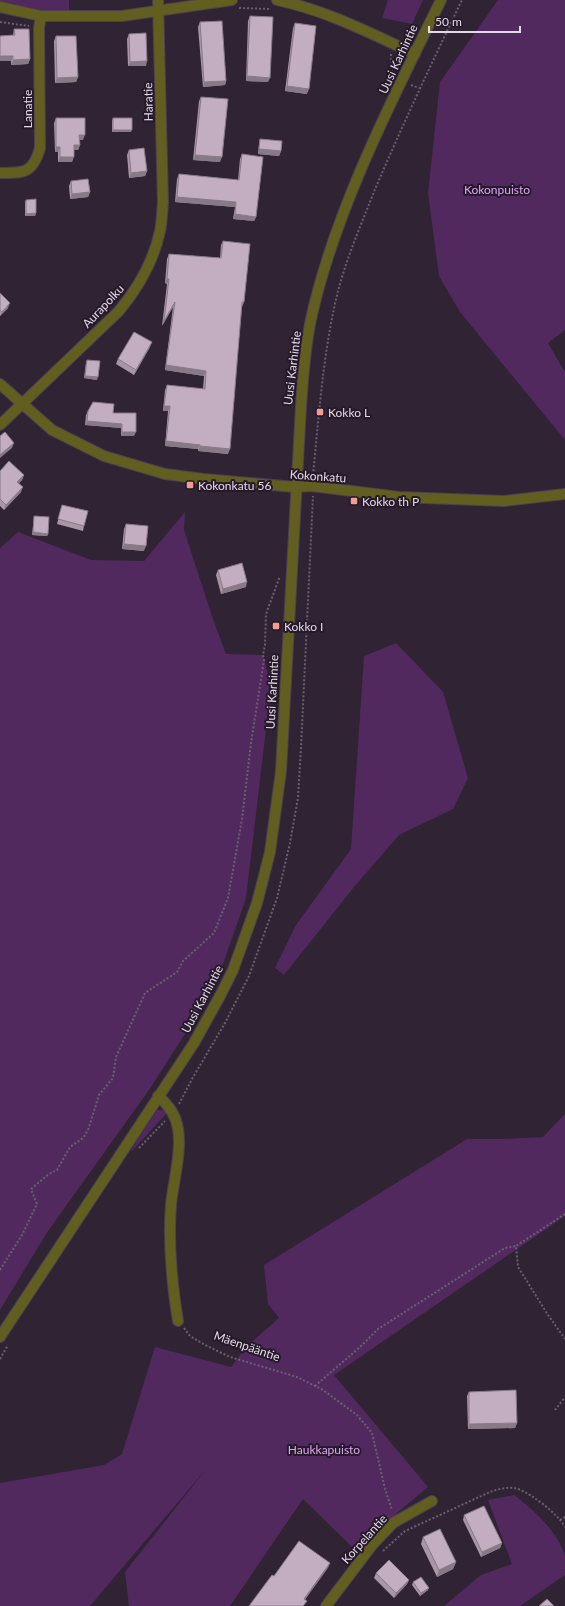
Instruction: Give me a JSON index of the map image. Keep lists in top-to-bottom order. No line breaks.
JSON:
{"streets":{"street":["Uusi Karhintie","Haratie","Lanatie","Aurapolku","Kokonkatu","Korpelantie"],"path":["Mäenpääntie"]},"crossings":[["Uusi Karhintie","Kokonkatu"],["Haratie","Aurapolku"],["Aurapolku","Kokonkatu"]],"parks":["Kokonpuisto","Haukkapuisto"],"places":{"transit":["Kokko L","Kokonkatu 56","Kokko th P","Kokko I"]},"scale_bar":"50 m"}
